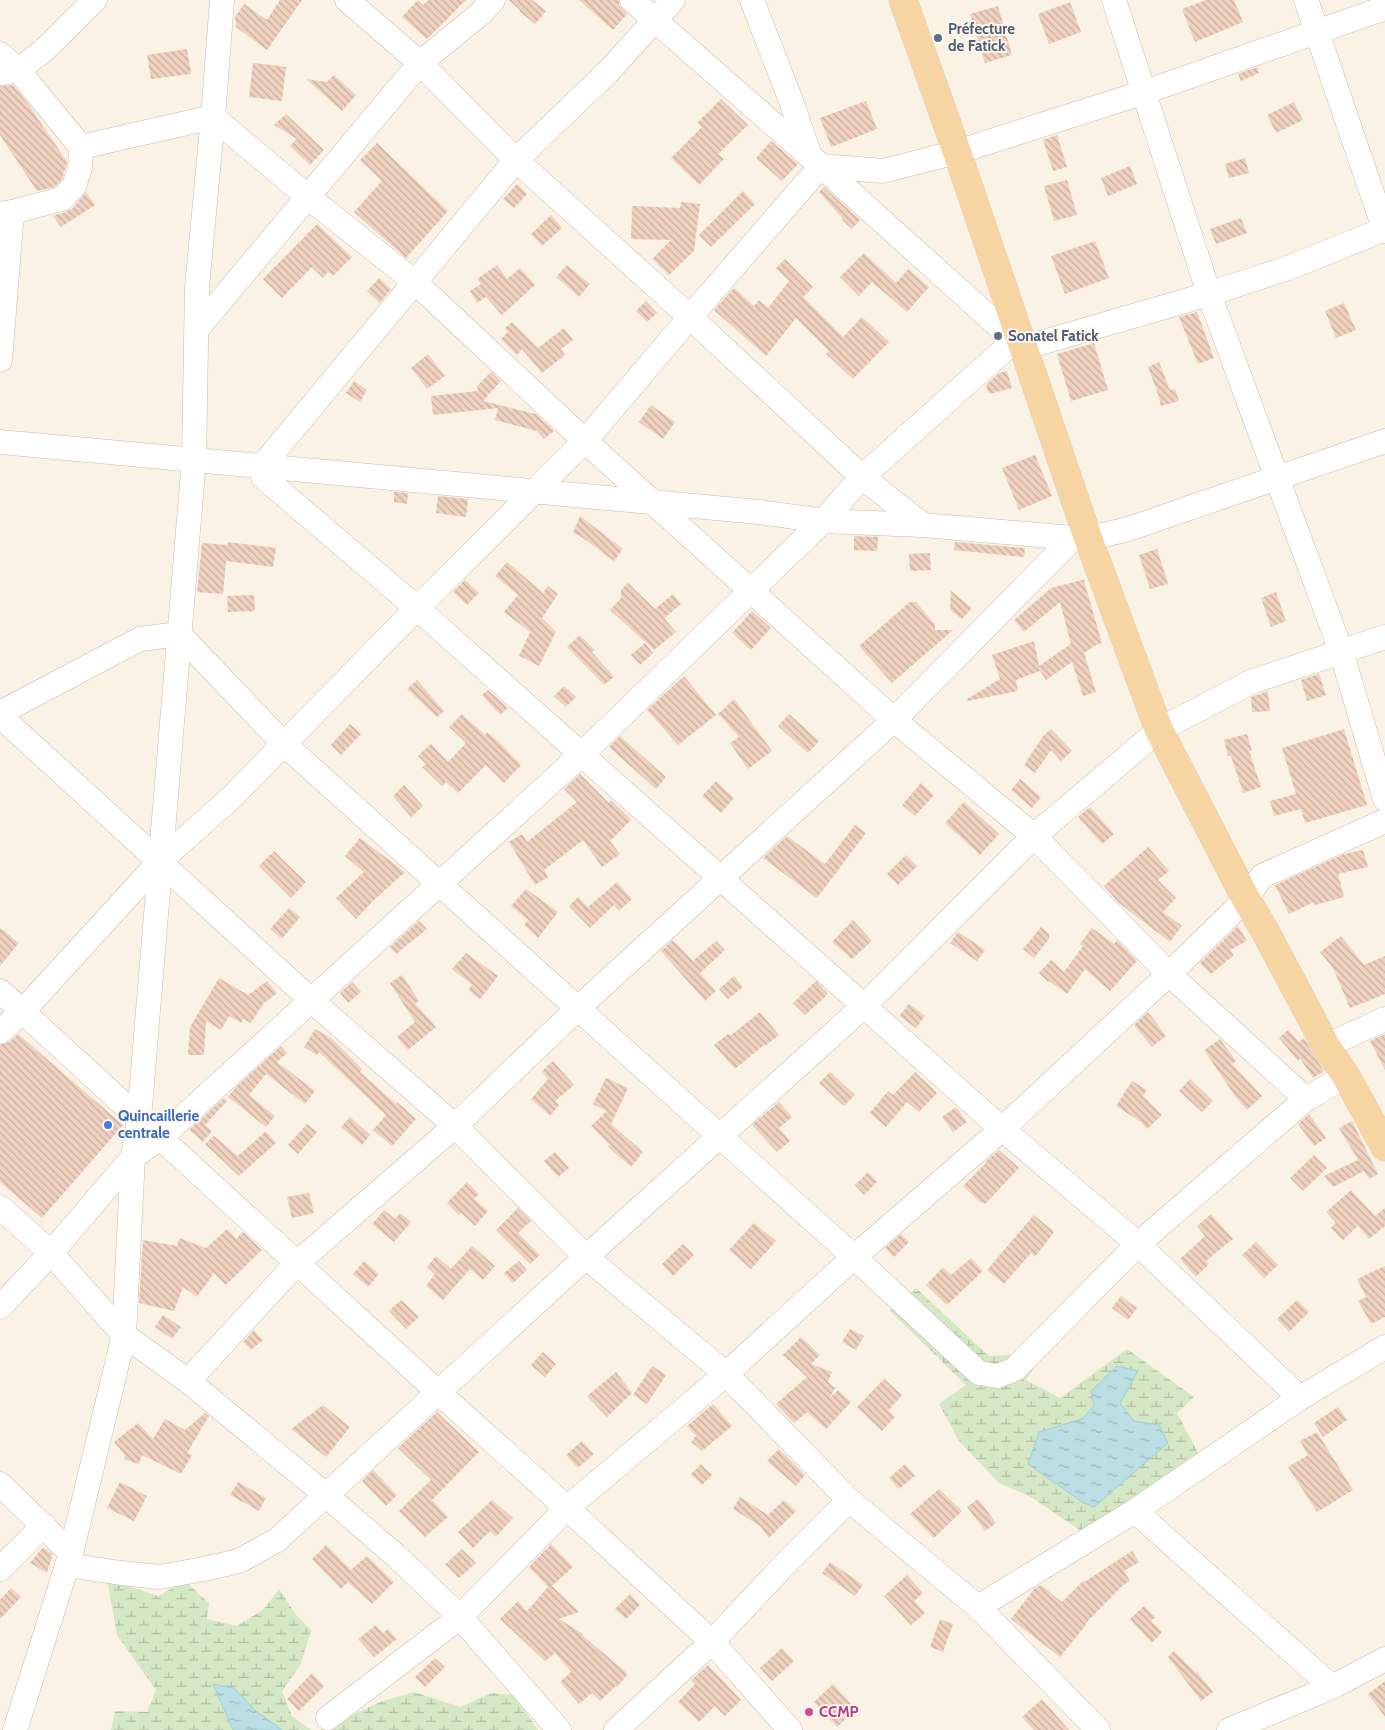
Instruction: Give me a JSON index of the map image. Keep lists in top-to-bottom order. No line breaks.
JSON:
{"places":["Préfecture de Fatick","Sonatel Fatick","Quincaillerie centrale","CCMP"]}
